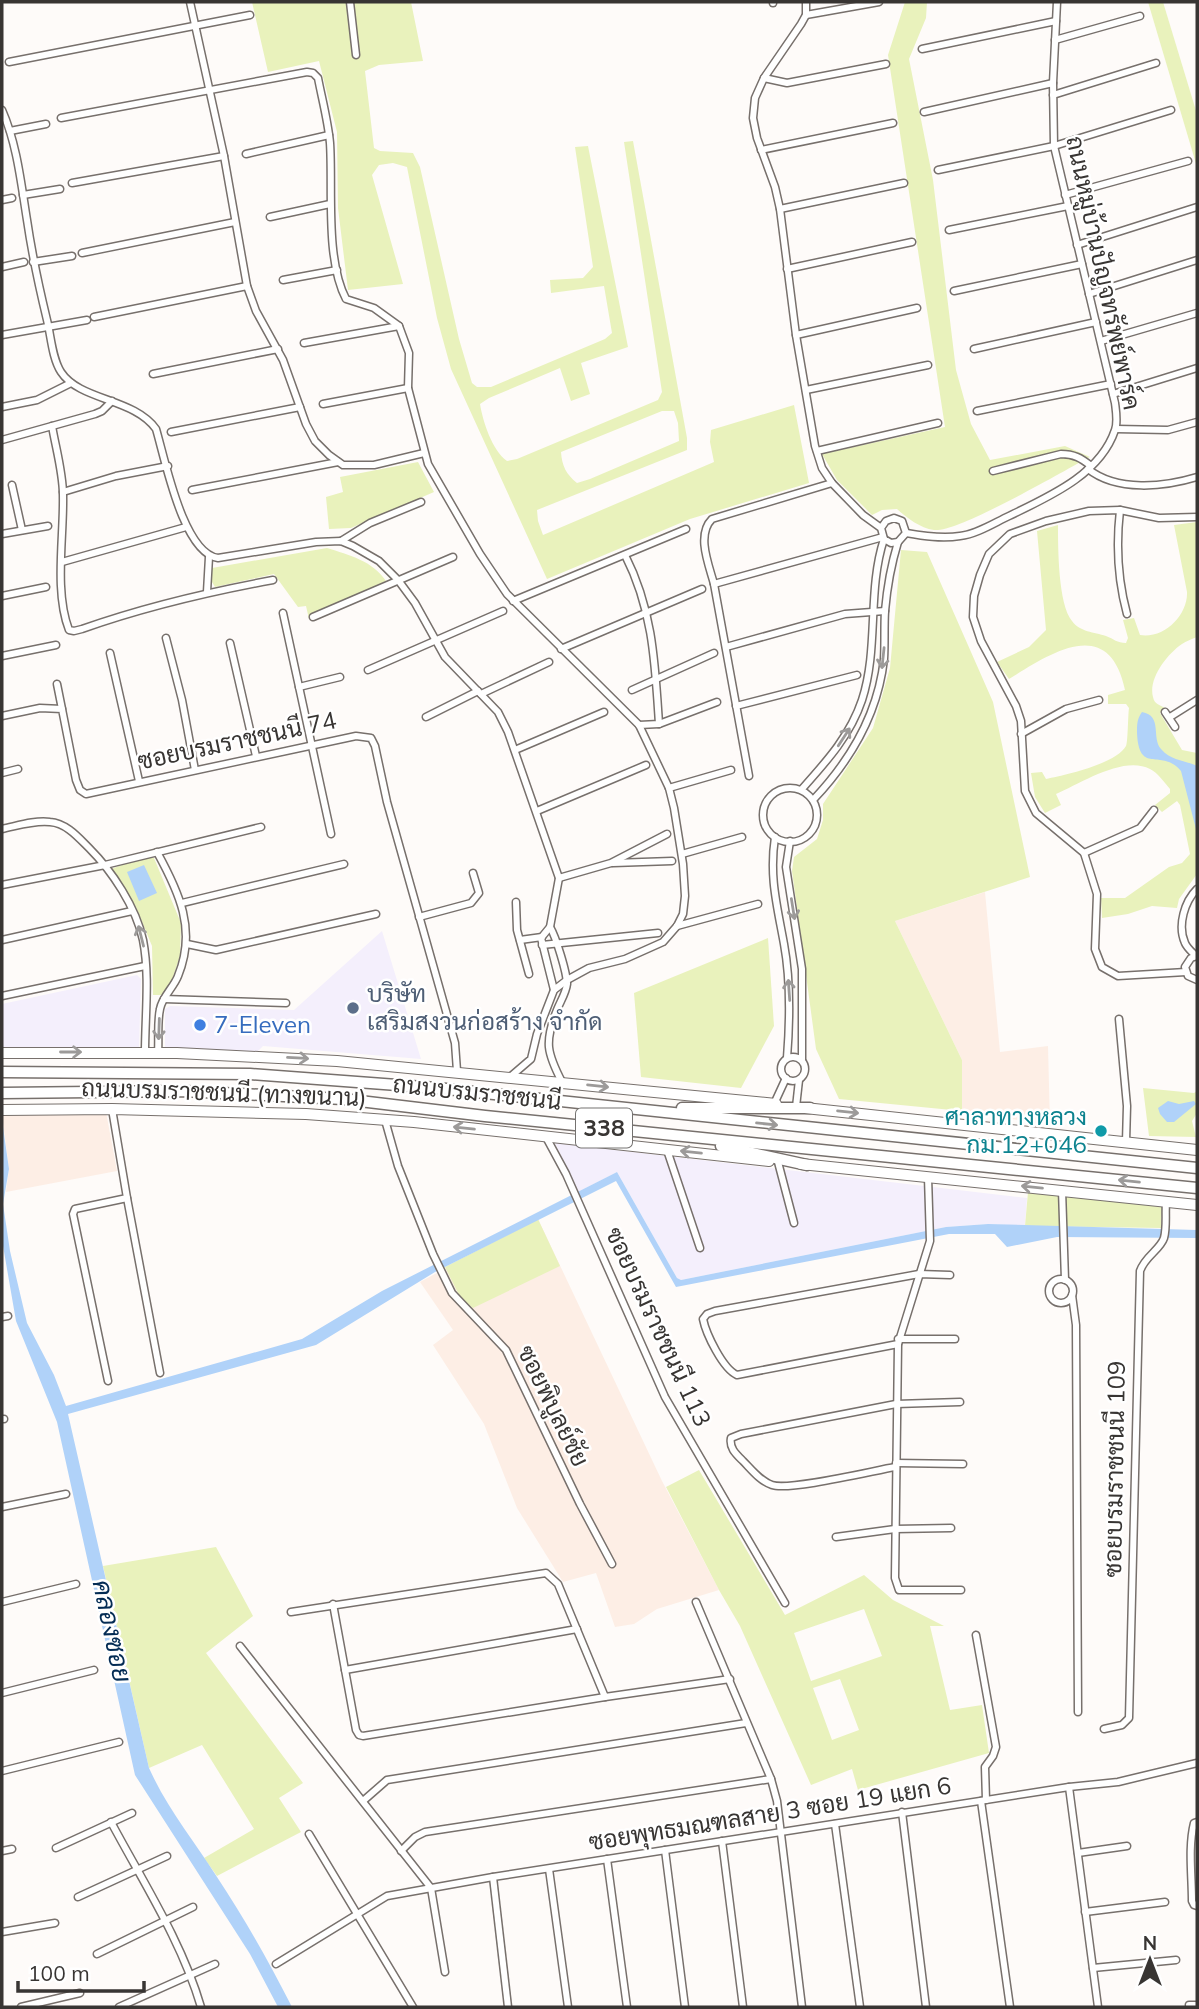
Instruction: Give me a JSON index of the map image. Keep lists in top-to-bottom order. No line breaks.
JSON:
{"streets":{"highway":["ถนนบรมราชชนนี","338"],"main road":["ถนนบรมราชชนนี (ทางขนาน)"],"street":["ถนนหมู่บ้านปัญจทรัพย์พาร์ค","ซอยบรมราชชนนี 74","ซอยบรมราชชนนี 113","ซอยพิบูลย์ชัย","ซอยบรมราชชนนี 109","ซอยพุทธมณฑลสาย 3 ซอย 19 แยก 6"]},"crossings":[["ซอยบรมราชชนนี 74","ถนนบรมราชชนนี (ทางขนาน)"],["ถนนบรมราชชนนี (ทางขนาน)","ซอยบรมราชชนนี 113"],["ถนนบรมราชชนนี (ทางขนาน)","ซอยพิบูลย์ชัย"],["ถนนบรมราชชนนี (ทางขนาน)","ซอยบรมราชชนนี 109"]],"water":["คลองซอย"],"places":["บริษัท เสริมสงวนก่อสร้าง จำกัด","7-Eleven","ศาลาทางหลวง กม.12+046"],"scale_bar":"100 m","north":"top"}
